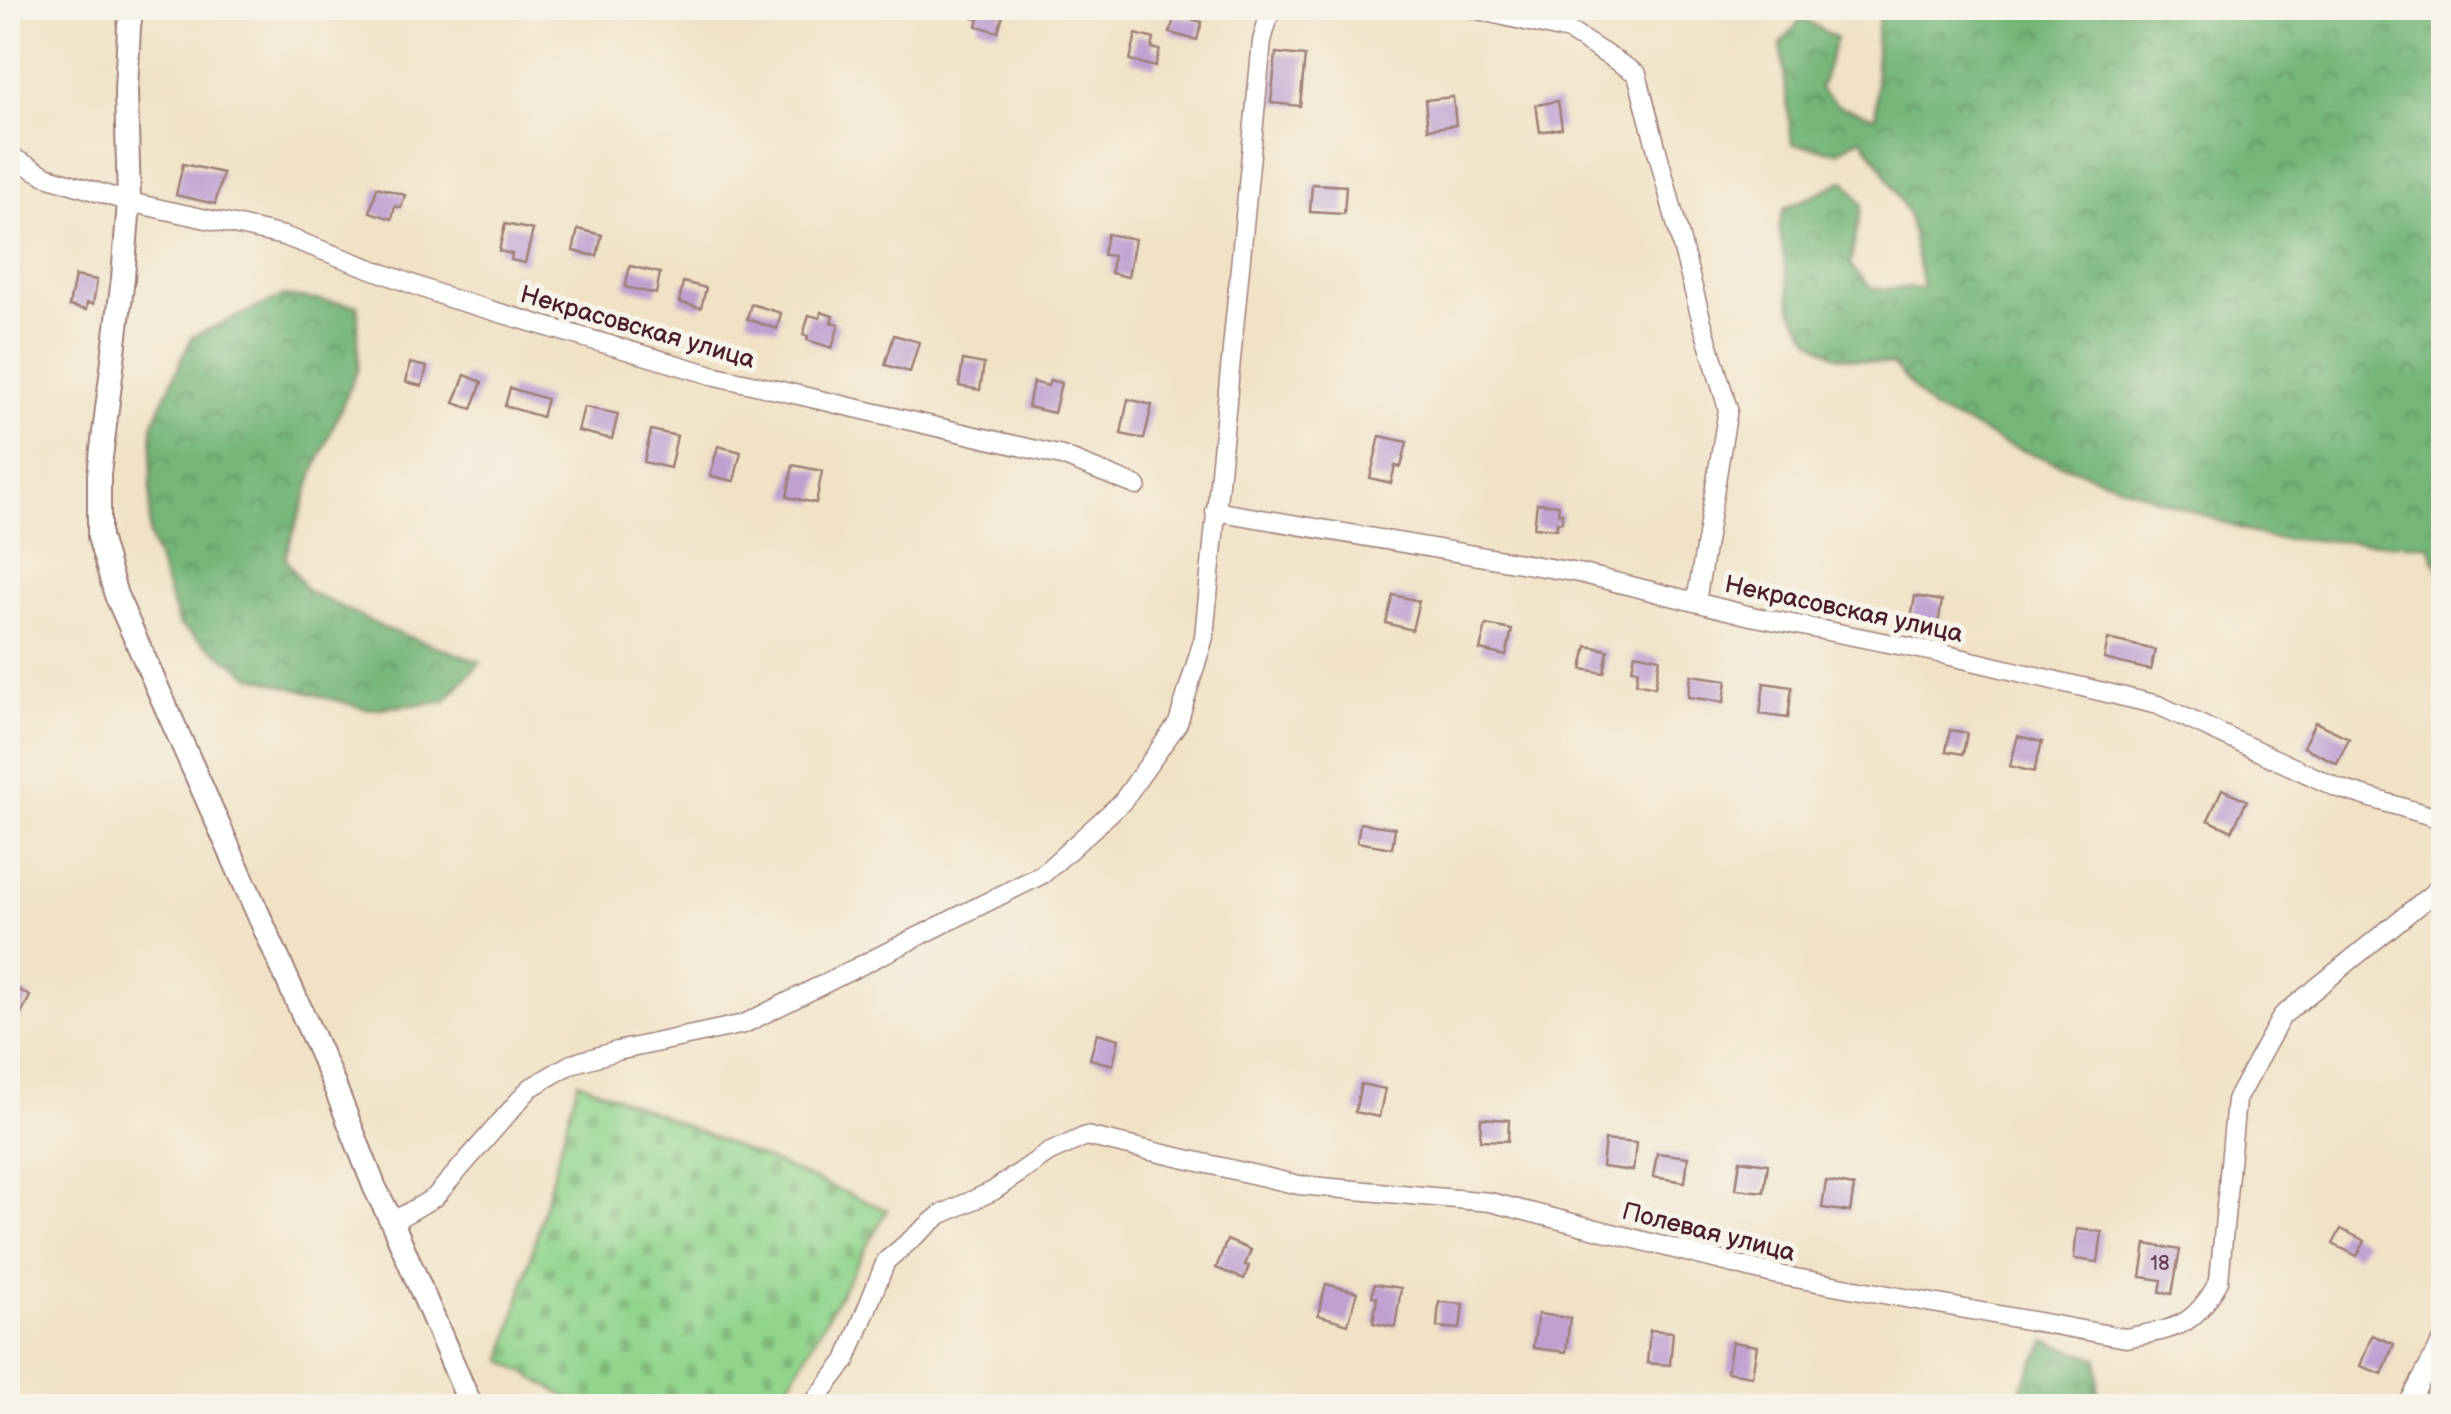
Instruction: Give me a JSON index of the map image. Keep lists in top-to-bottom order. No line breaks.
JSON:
{"streets":{"street":["Некрасовская улица","Полевая улица"]},"house_numbers":["18"]}
